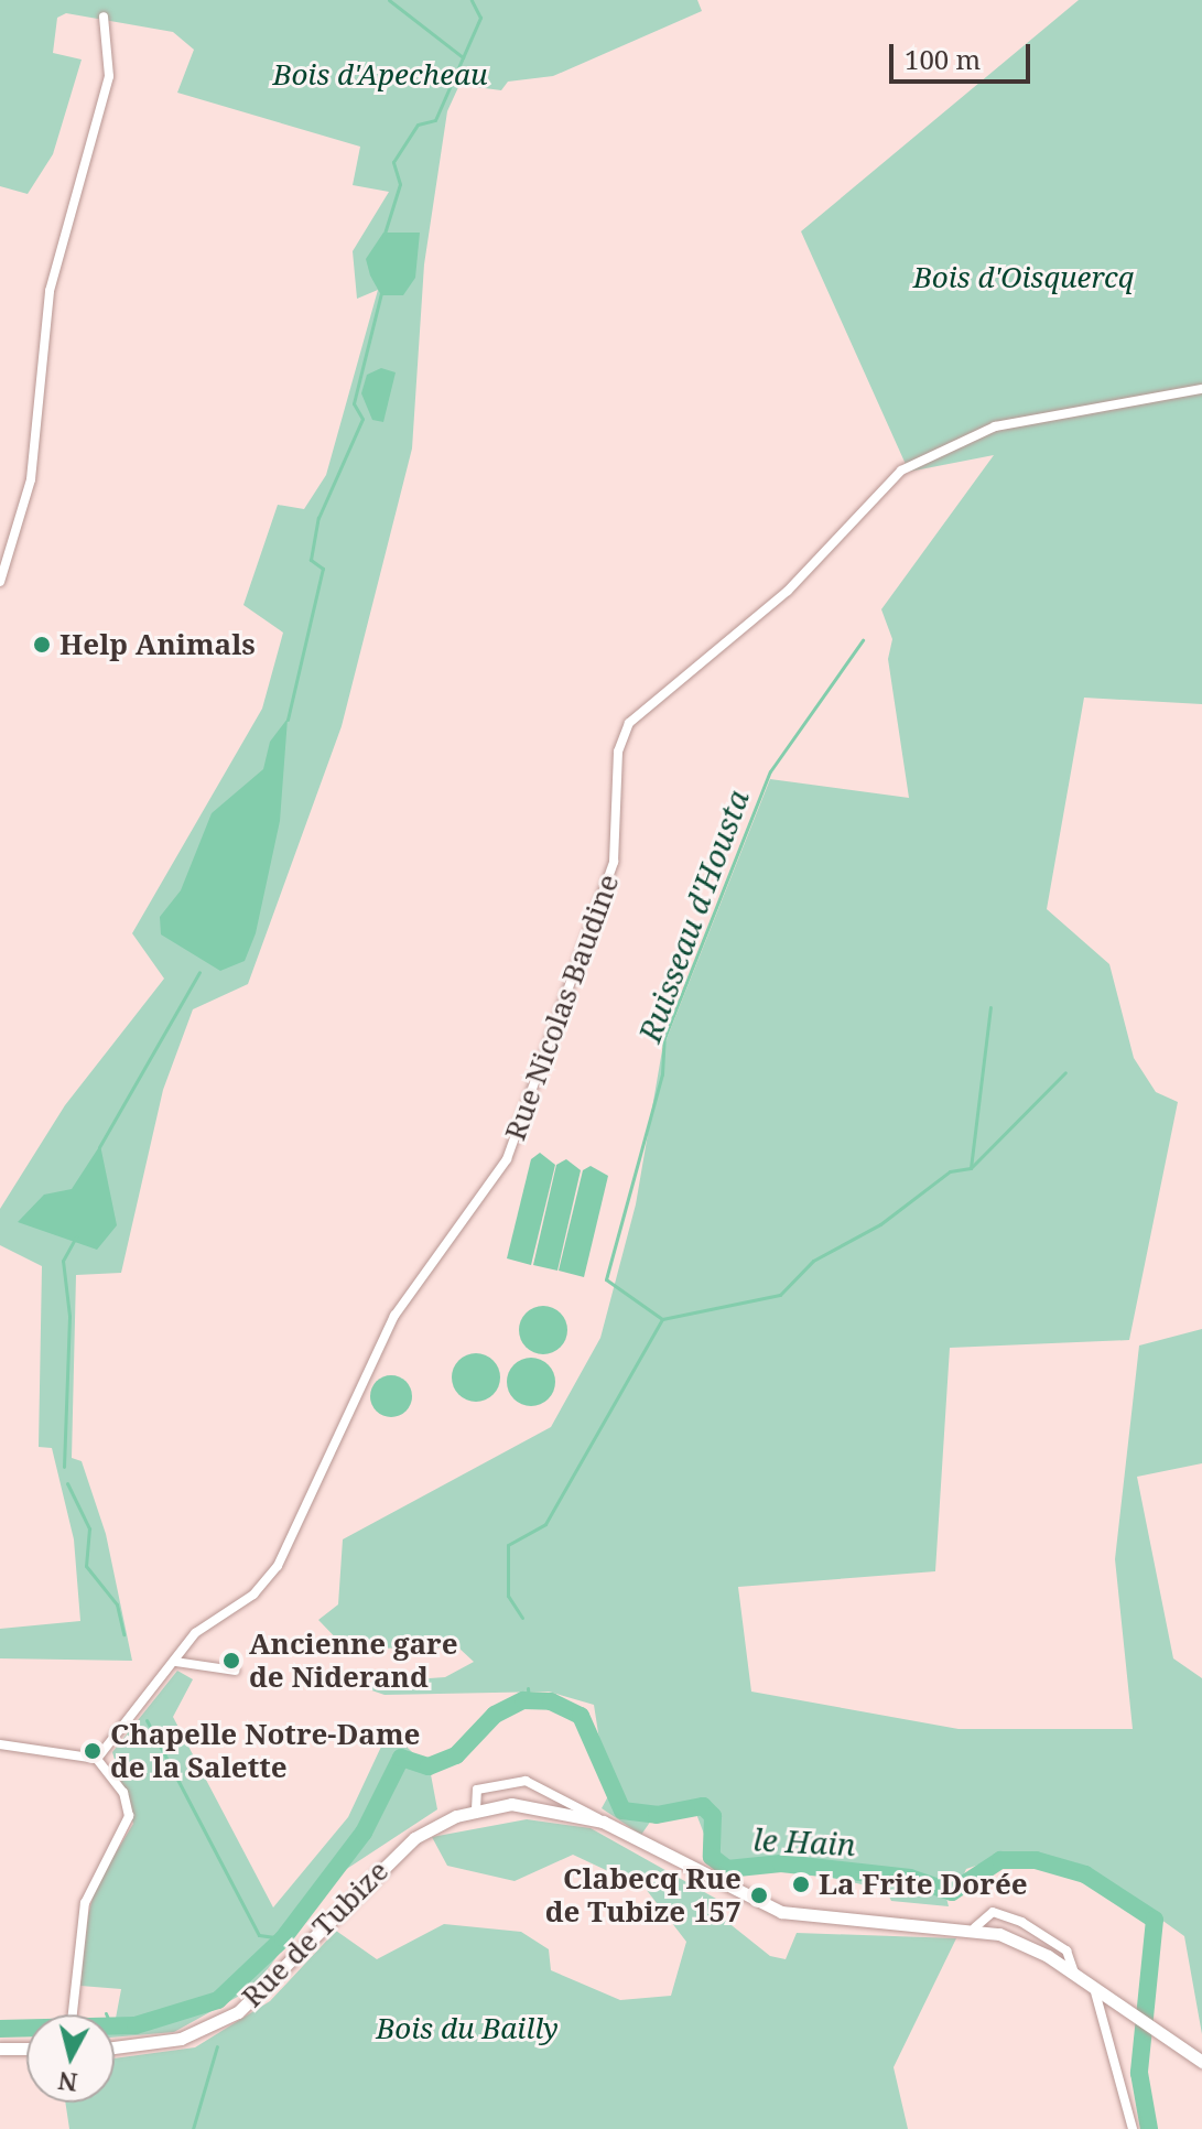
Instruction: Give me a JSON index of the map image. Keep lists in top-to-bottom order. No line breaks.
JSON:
{"streets":{"main road":["Rue de Tubize"],"street":["Rue Nicolas Baudine"]},"water":["Ruisseau d'Housta","le Hain"],"parks":["Bois d'Apecheau","Bois d'Oisquercq","Bois du Bailly"],"places":["Help Animals","Ancienne gare de Niderand","Chapelle Notre-Dame de la Salette","La Frite Dorée","Clabecq Rue de Tubize 157"],"scale_bar":"100 m","north":"bottom"}
